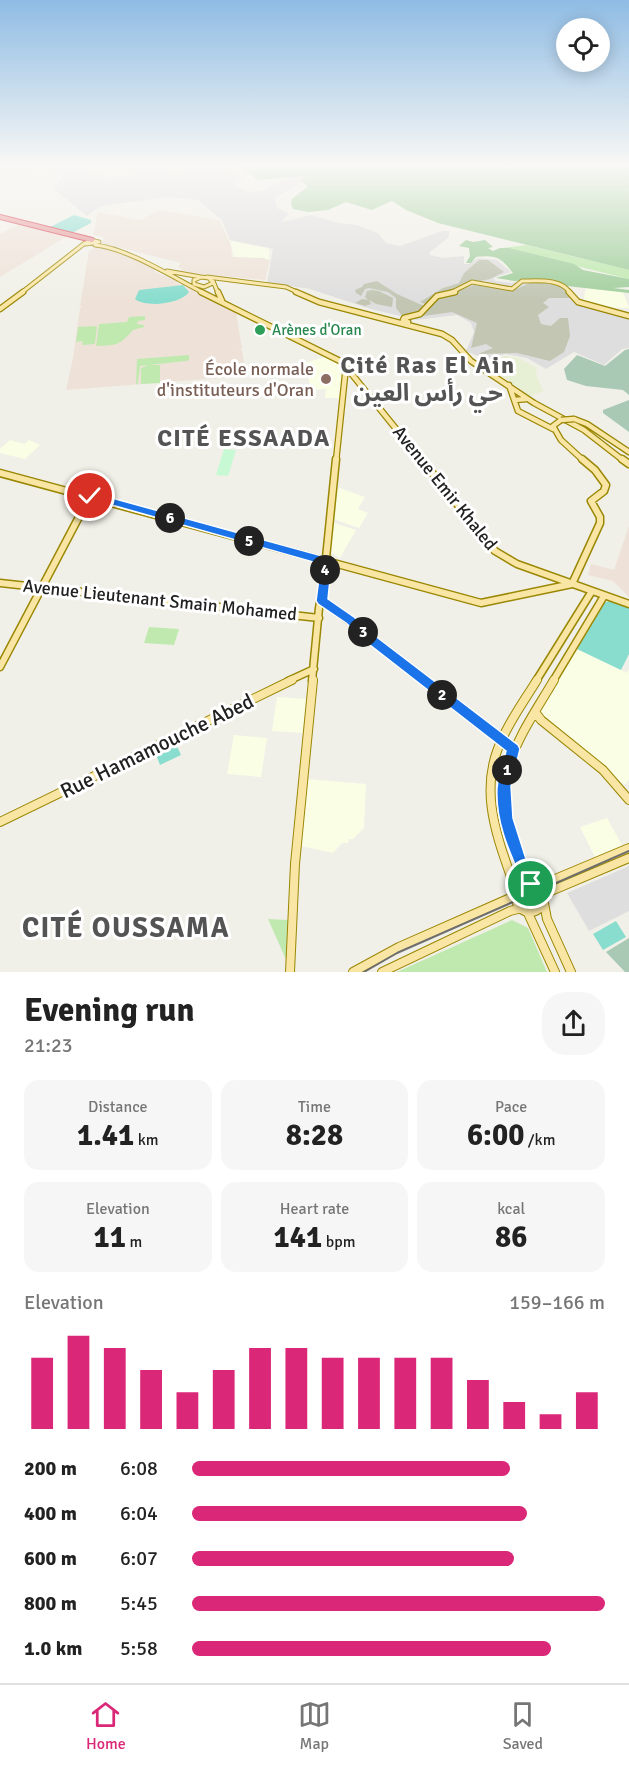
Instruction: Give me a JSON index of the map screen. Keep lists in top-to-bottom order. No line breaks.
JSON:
{"streets":{"main road":["Avenue Emir Khaled","Avenue Lieutenant Smain Mohamed","Rue Hamamouche Abed"]},"districts":["Cité Ras El Ain حي رأس العين","CITÉ ESSAADA","CITÉ OUSSAMA"],"places":["Arènes d'Oran","École normale d'instituteurs d'Oran"],"page":{"pins":["6","5","4","3","2","1"],"heading":["Evening run","21:23"],"stats":[["Distance","1.41 km"],["Time","8:28"],["Pace","6:00 /km"],["Elevation","11 m"],["Heart rate","141 bpm"],["kcal","86"]],"chart":["Elevation","159–166 m"],"list":[{"name":"200 m","note":"6:08"},{"name":"400 m","note":"6:04"},{"name":"600 m","note":"6:07"},{"name":"800 m","note":"5:45"},{"name":"1.0 km","note":"5:58"}],"tabs":["Home","Map","Saved"]}}
